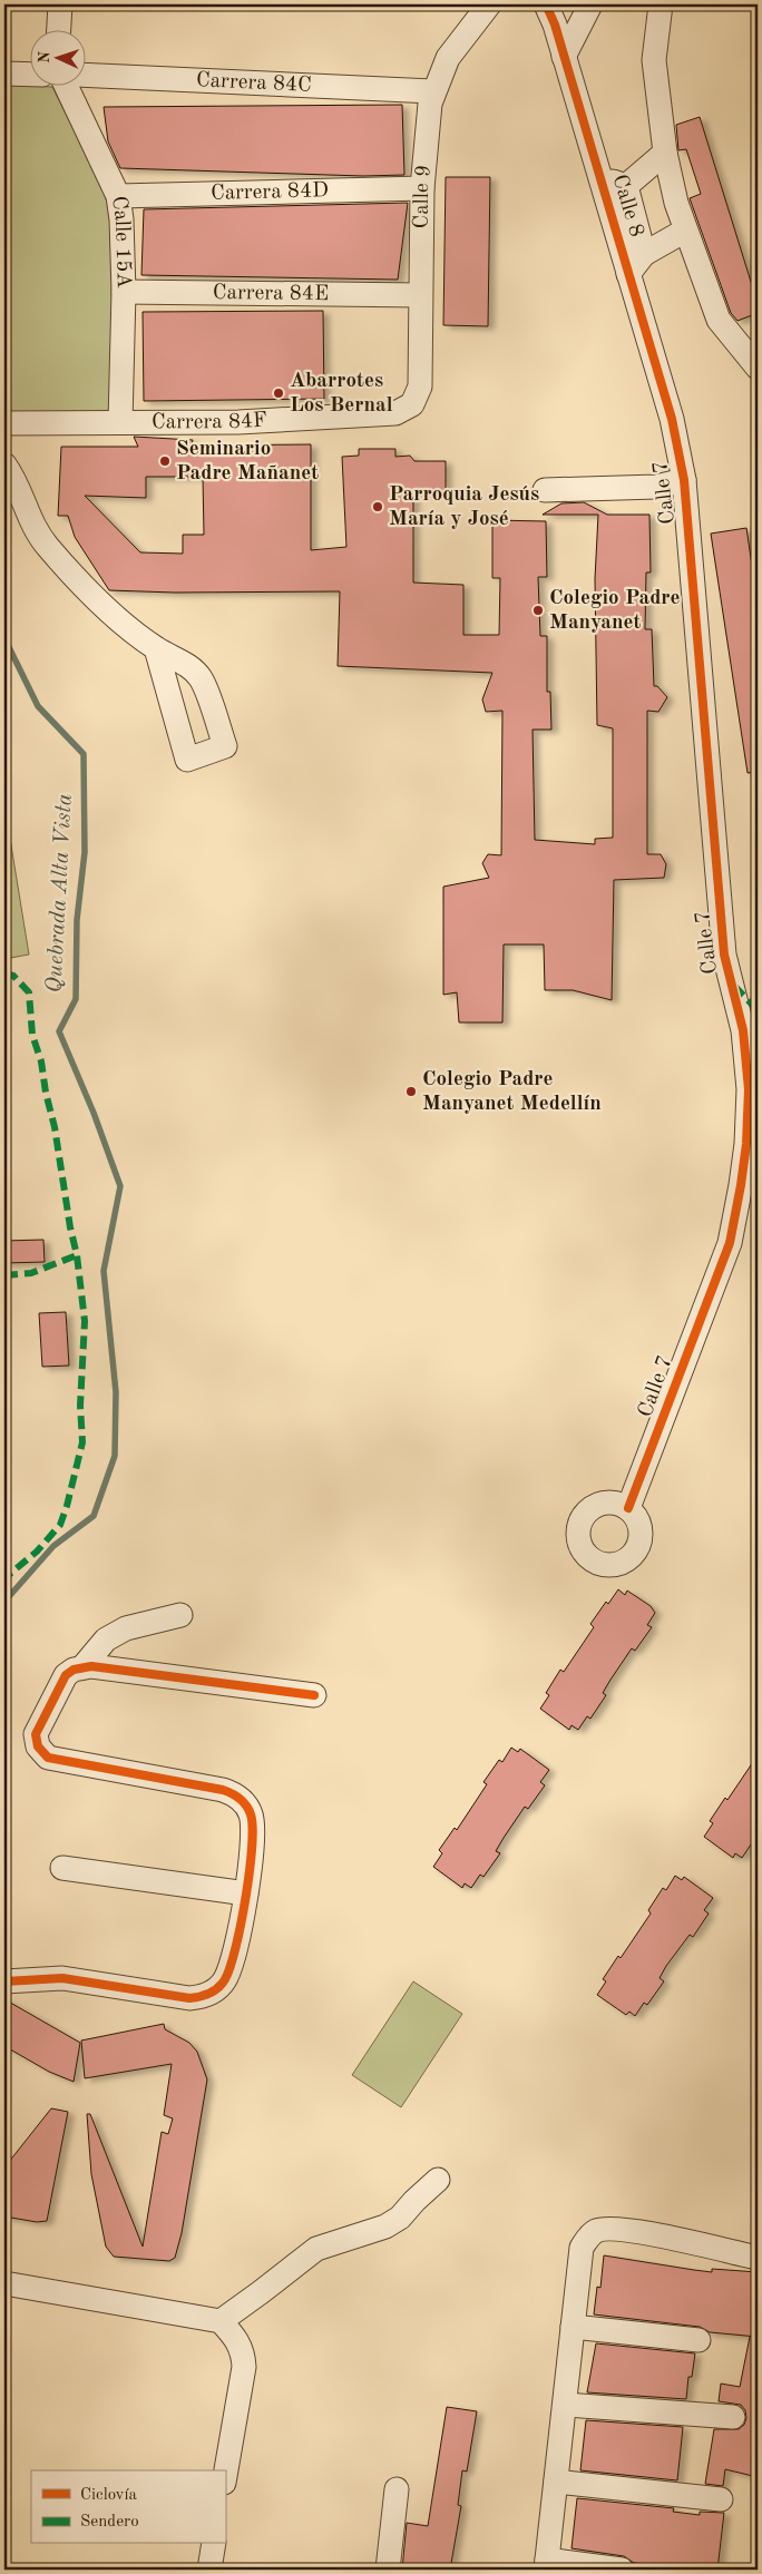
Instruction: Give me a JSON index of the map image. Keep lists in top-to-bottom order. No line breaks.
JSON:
{"streets":{"street":["Carrera 84C","Carrera 84D","Calle 9","Calle 8","Calle 15A","Carrera 84E","Carrera 84F","Calle 7"]},"crossings":[["Carrera 84C","Calle 9"],["Carrera 84D","Calle 9"],["Carrera 84D","Calle 15A"],["Calle 9","Carrera 84E"],["Calle 9","Carrera 84F"],["Calle 8","Calle 7"],["Calle 15A","Carrera 84E"],["Calle 15A","Carrera 84F"]],"water":["Quebrada Alta Vista"],"places":["Abarrotes Los Bernal","Seminario Padre Mañanet","Parroquia Jesús María y José","Colegio Padre Manyanet","Colegio Padre Manyanet Medellín"],"legend":["Ciclovía","Sendero"],"north":"left"}
